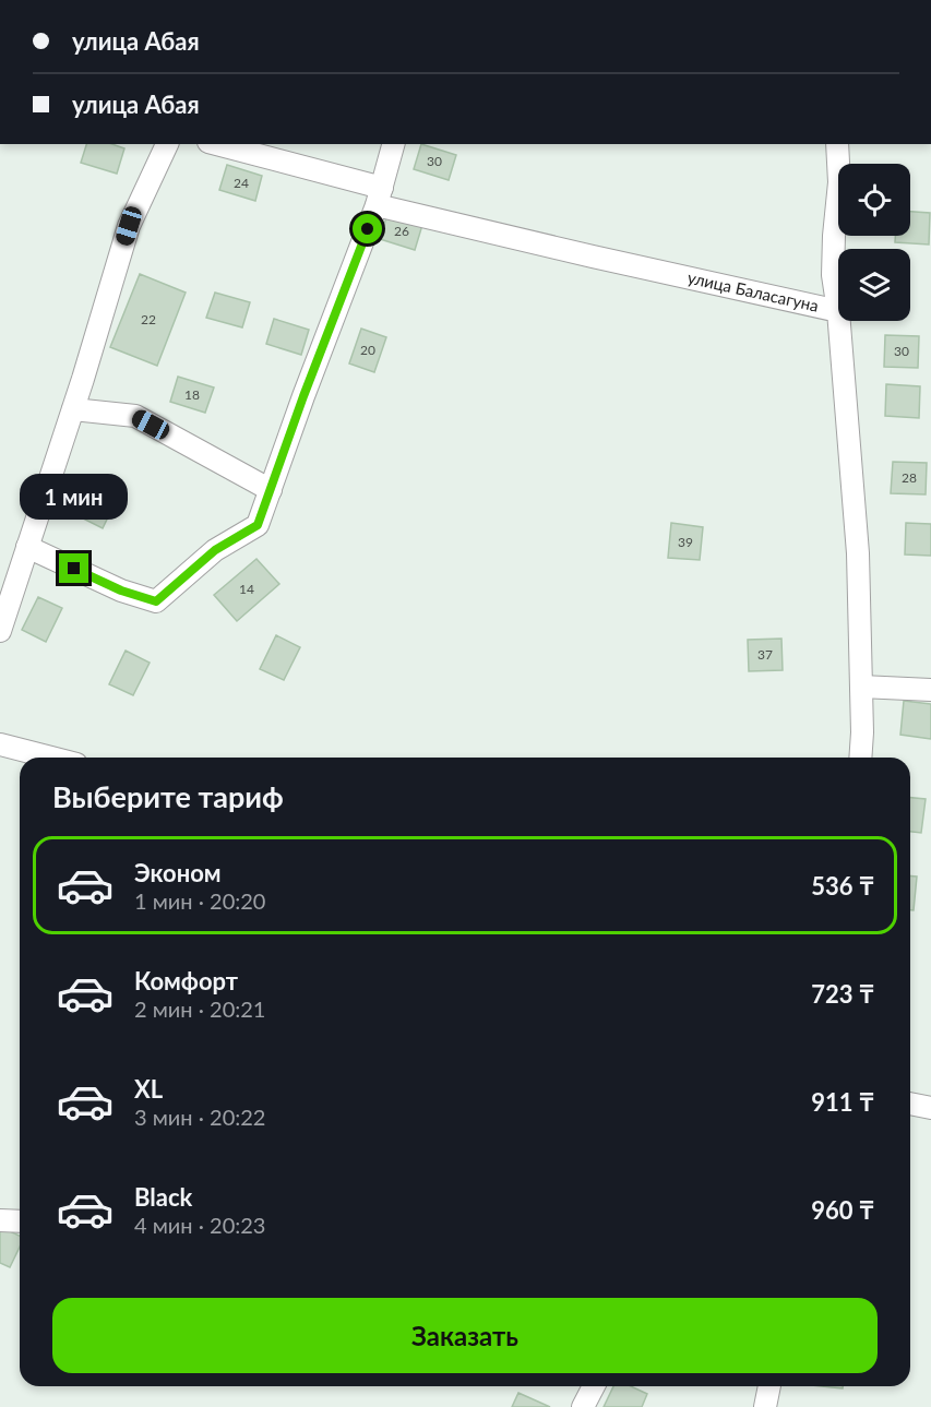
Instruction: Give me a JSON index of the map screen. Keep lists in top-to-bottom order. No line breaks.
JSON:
{"streets":{"street":["улица Баласагуна"]},"house_numbers":["30","24","26","22","20","30","18","28","39","14","37"],"page":{"banner":["улица Абая","улица Абая"],"bubble":"1 мин","heading":"Выберите тариф","list":[{"name":"Эконом","note":"1 мин · 20:20","value":"536 ₸"},{"name":"Комфорт","note":"2 мин · 20:21","value":"723 ₸"},{"name":"XL","note":"3 мин · 20:22","value":"911 ₸"},{"name":"Black","note":"4 мин · 20:23","value":"960 ₸"}],"buttons":"Заказать"}}
